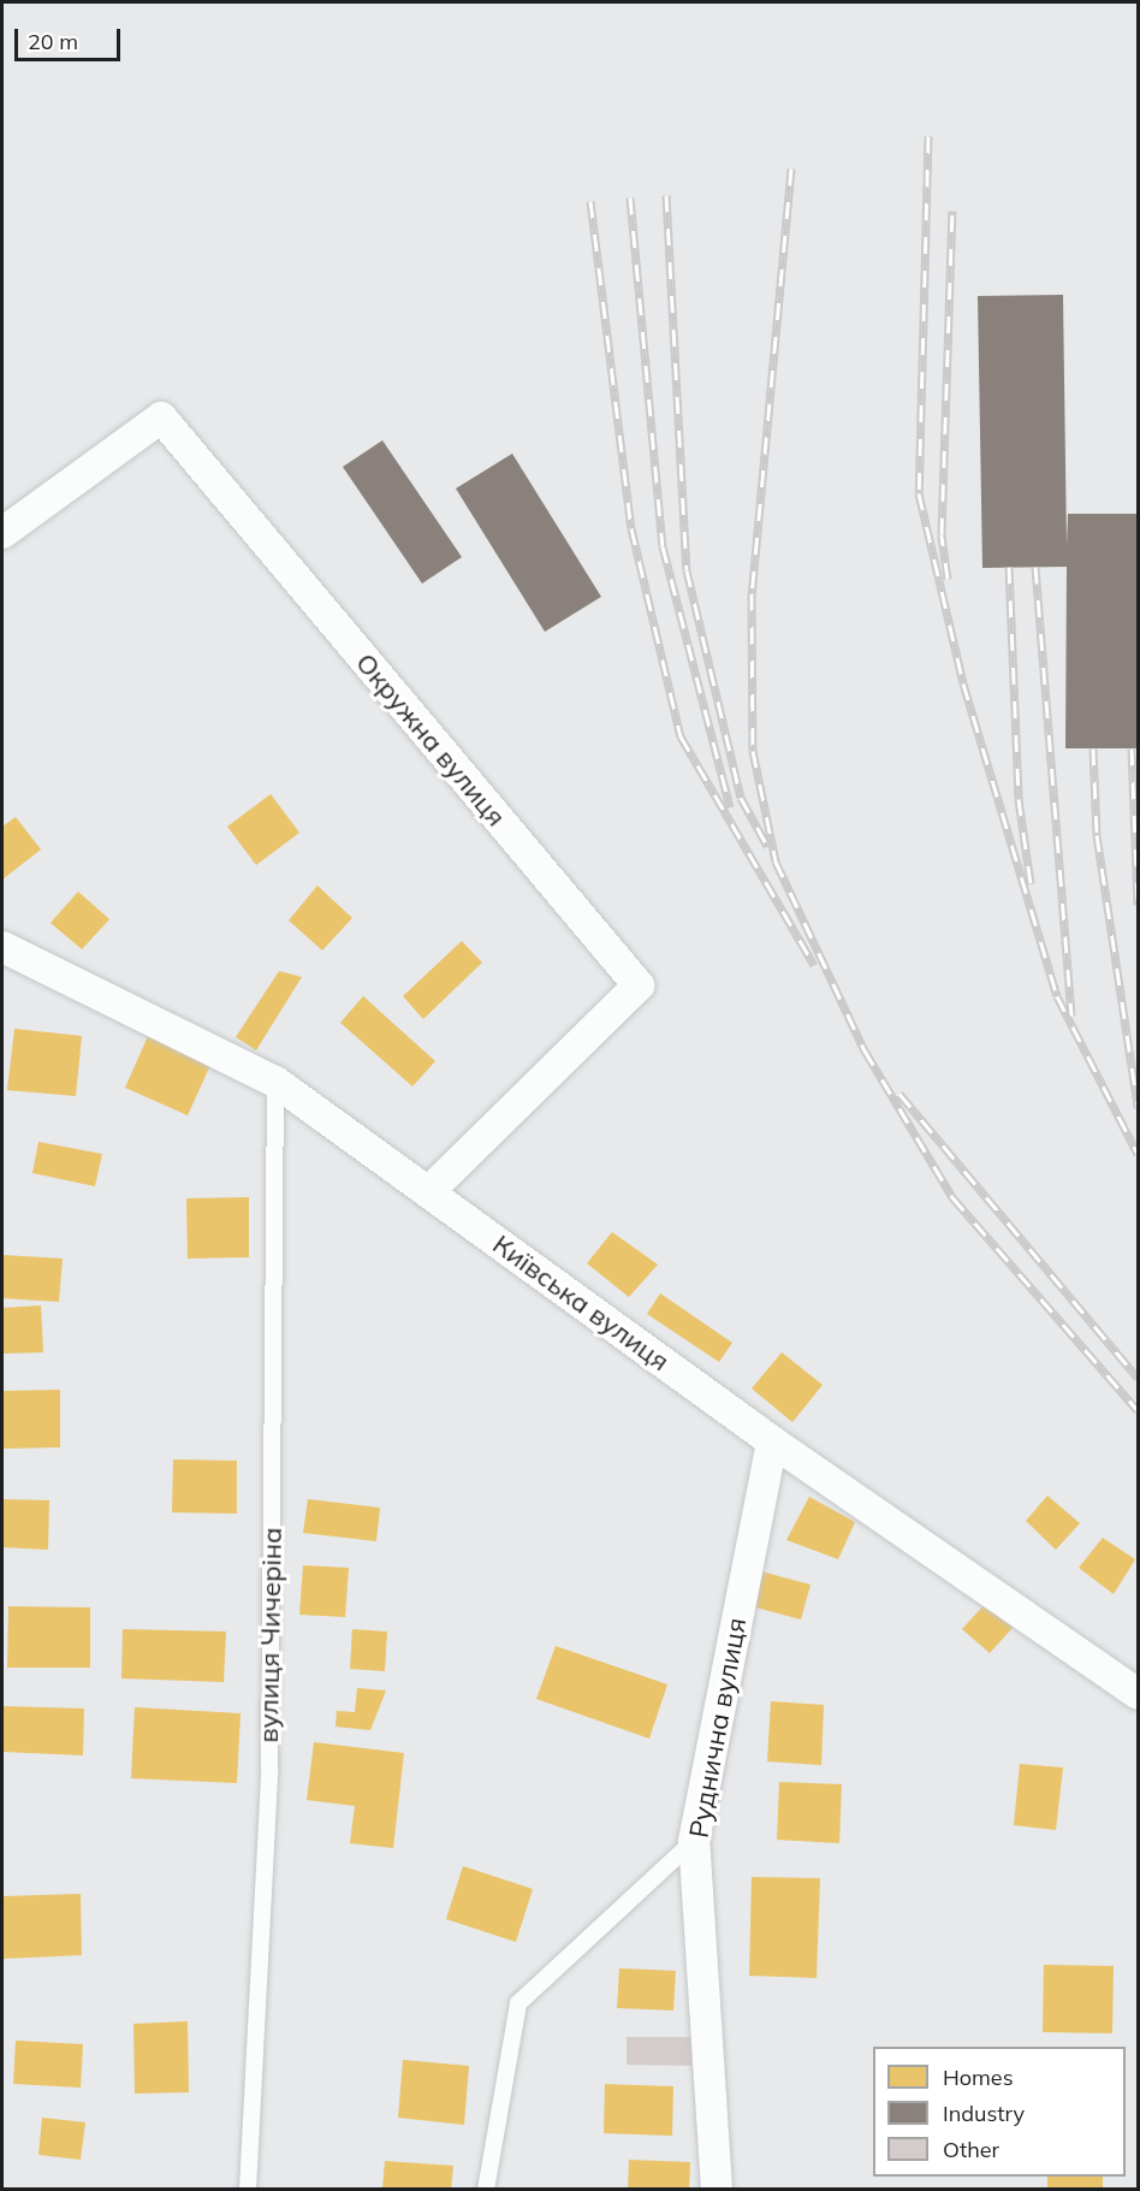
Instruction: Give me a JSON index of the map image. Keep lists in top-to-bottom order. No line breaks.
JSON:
{"streets":{"street":["Окружна вулиця","Київська вулиця","Руднична вулиця"],"lane":["вулиця Чичеріна"]},"crossings":[["Окружна вулиця","Київська вулиця"],["Київська вулиця","вулиця Чичеріна"],["Київська вулиця","Руднична вулиця"]],"legend":["Homes","Industry","Other"],"scale_bar":"20 m"}
